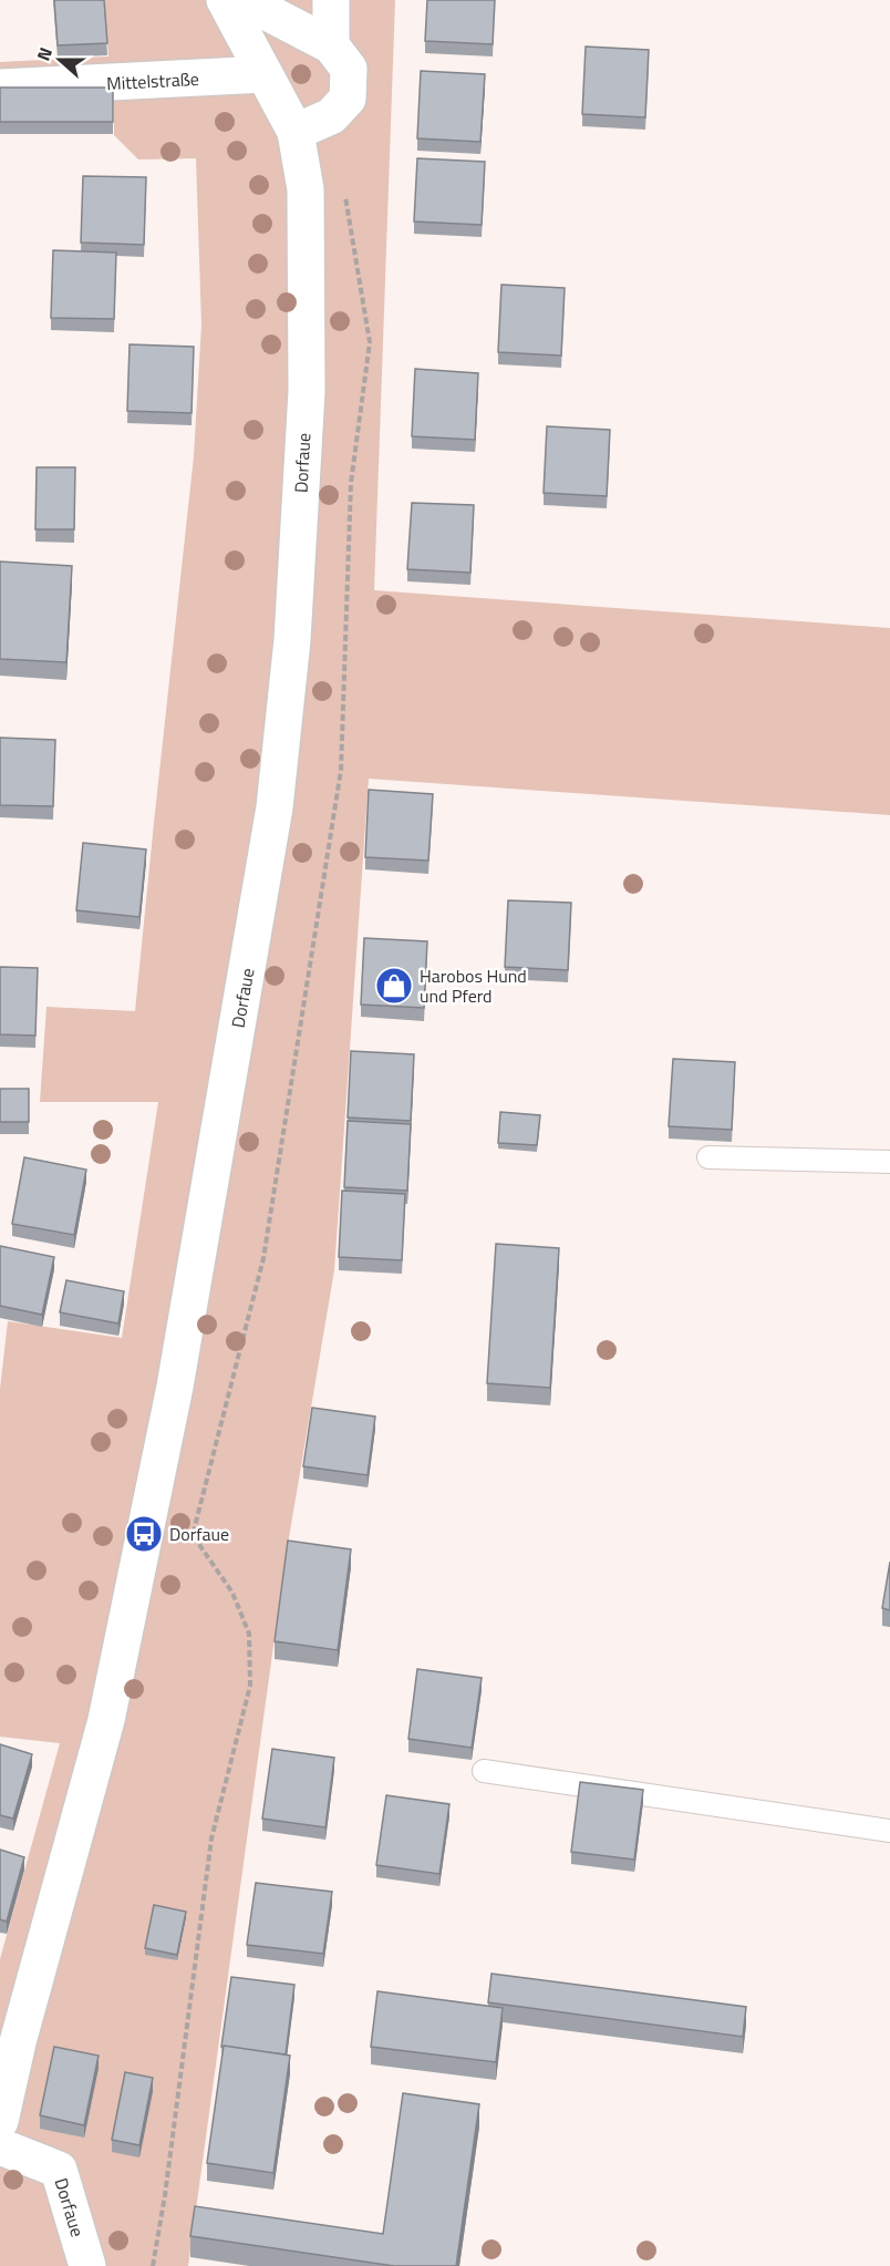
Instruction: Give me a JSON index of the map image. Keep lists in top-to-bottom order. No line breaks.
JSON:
{"streets":{"street":["Mittelstraße","Dorfaue"]},"crossings":[["Mittelstraße","Dorfaue"]],"places":{"shop":["Harobos Hund und Pferd"],"bus stop":["Dorfaue"]},"north":"left"}
